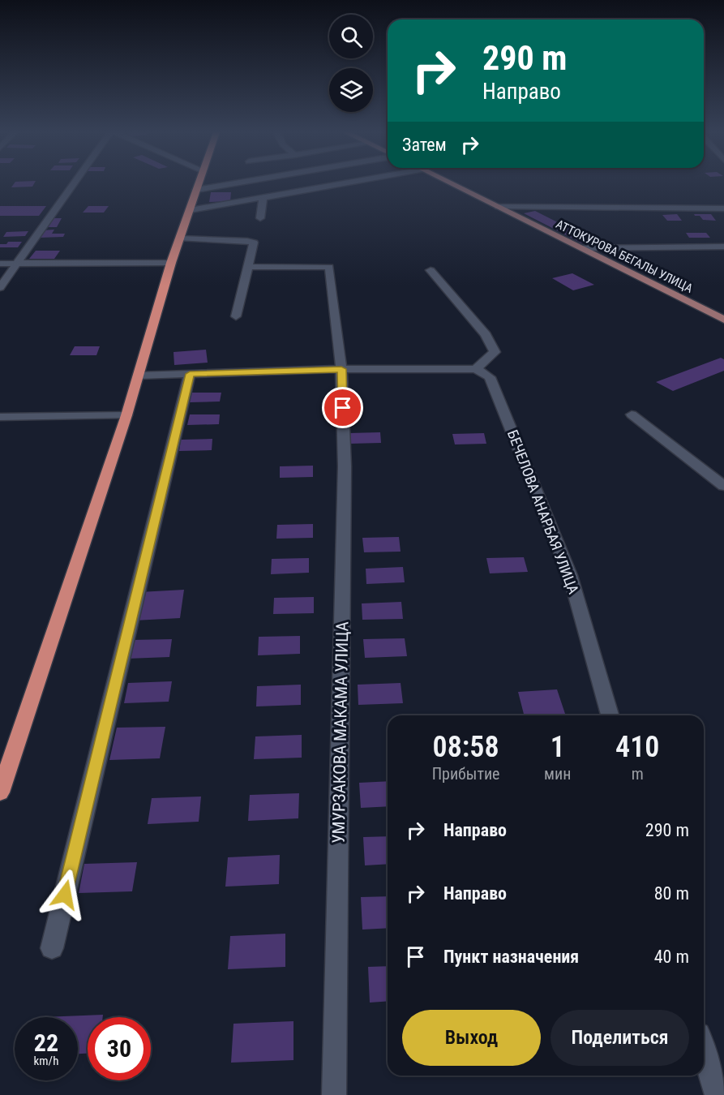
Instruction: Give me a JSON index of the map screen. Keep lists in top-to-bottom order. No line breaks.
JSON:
{"streets":{"main road":["АТТОКУРОВА БЕГАЛЫ УЛИЦА"],"street":["БЕЧЕЛОВА АНАРБАЯ УЛИЦА","УМУРЗАКОВА МАКАМА УЛИЦА"]},"page":{"turn":["290 m","Направо"],"then":"Затем","eta":["08:58","Прибытие","1","мин","410","m"],"list":[{"name":"Направо","value":"290 m"},{"name":"Направо","value":"80 m"},{"name":"Пункт назначения","value":"40 m"}],"buttons":["Выход","Поделиться"],"speed":"22 km/h","limit":"30"}}
